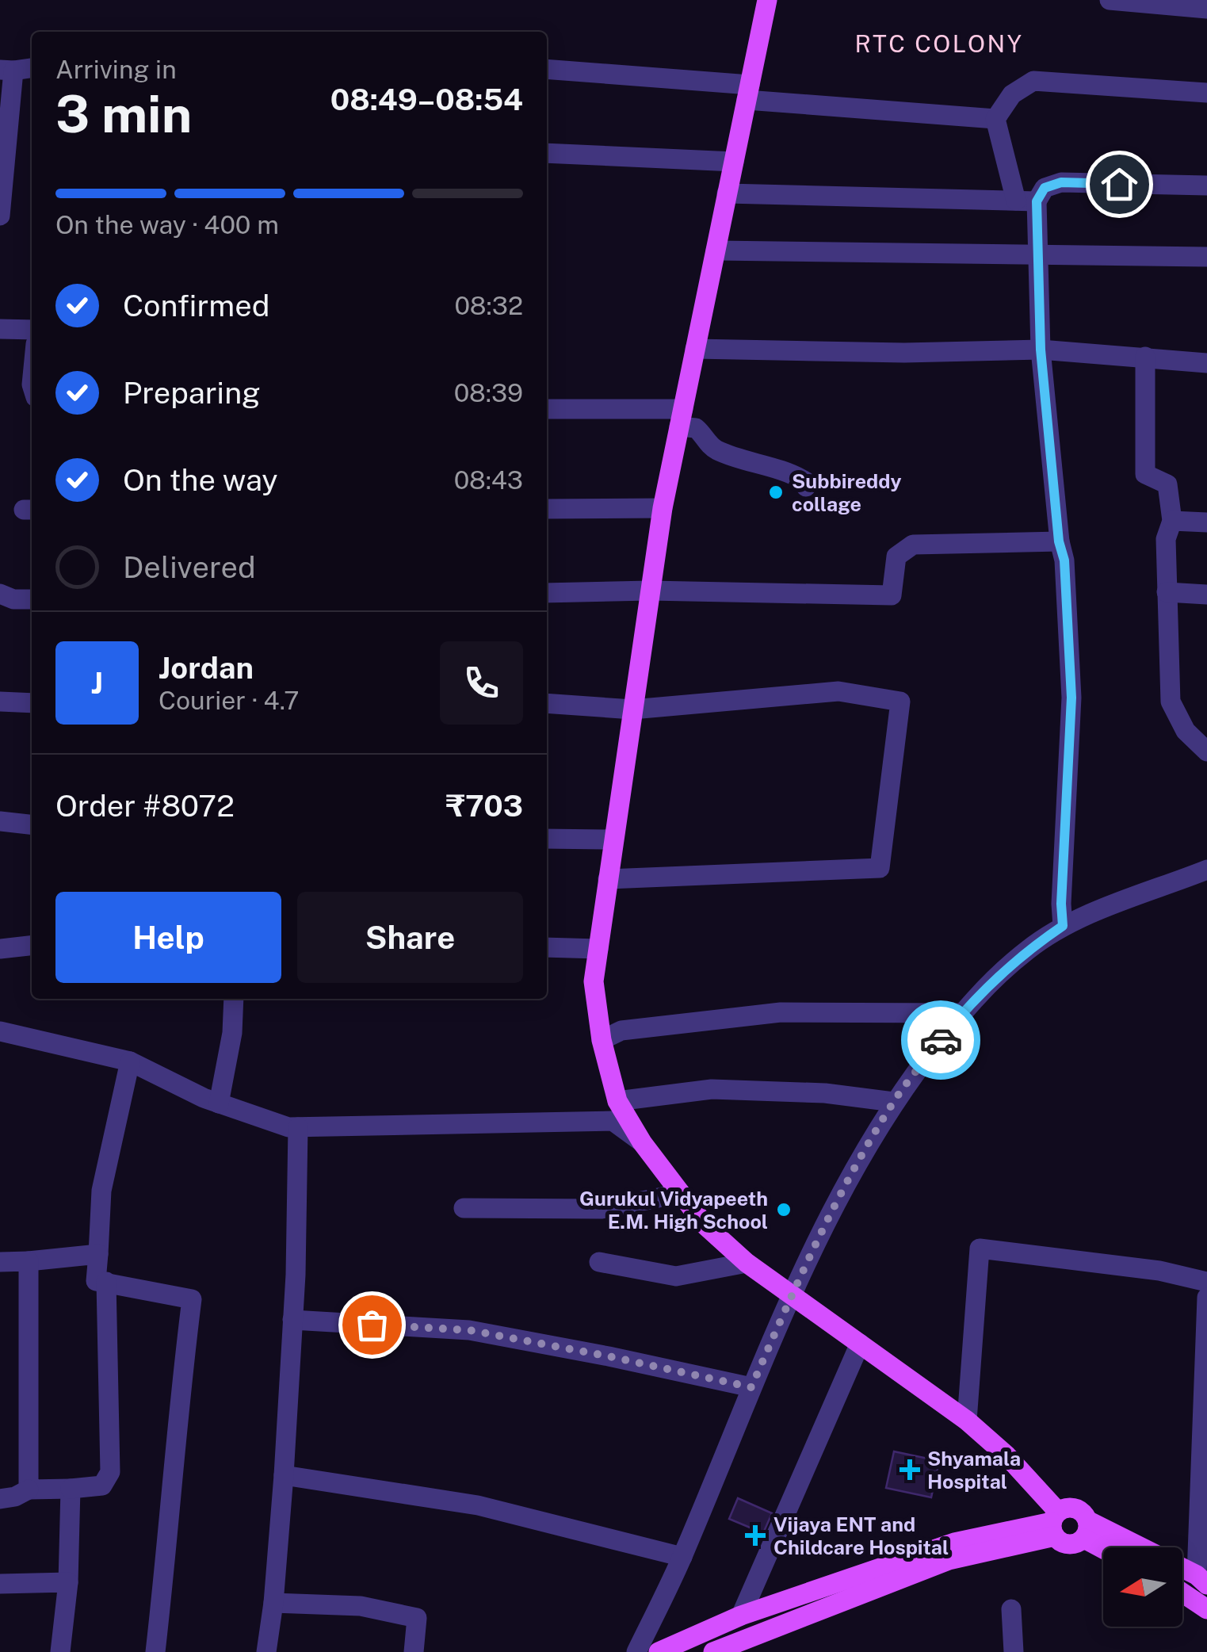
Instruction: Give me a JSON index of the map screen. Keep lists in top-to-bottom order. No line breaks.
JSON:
{"districts":["RTC COLONY"],"places":{"other":["Subbireddy collage","Gurukul Vidyapeeth E.M. High School"],"health":["Shyamala Hospital","Vijaya ENT and Childcare Hospital"]},"north":"left","page":{"heading":["3 min","Arriving in","08:49–08:54"],"panel":["Jordan","Courier · 4.7","Order #8072","₹703"],"bar":"On the way · 400 m","list":[["Confirmed","08:32"],["Preparing","08:39"],["On the way","08:43"],"Delivered"],"round":"J","buttons":["Help","Share"]}}
